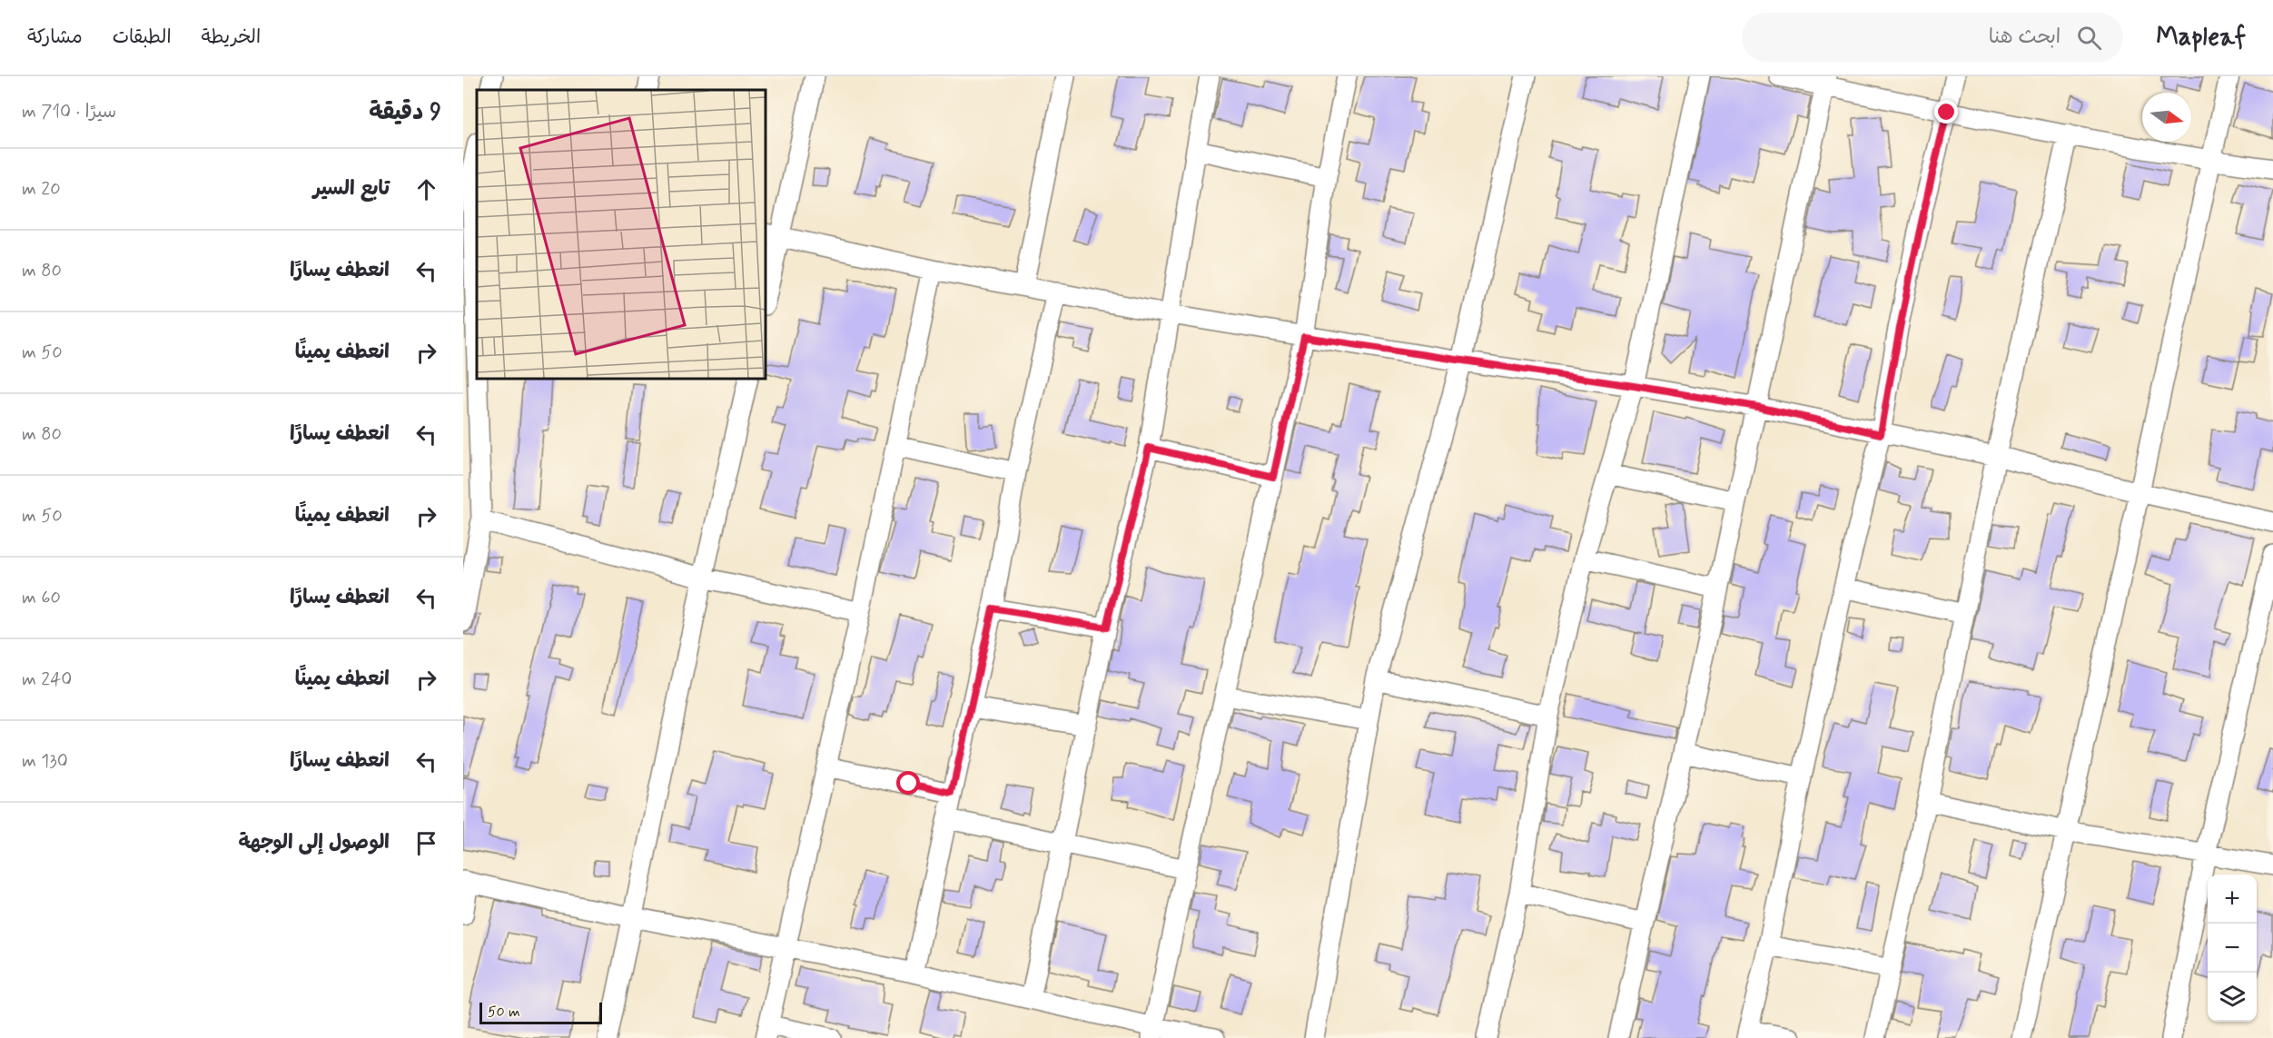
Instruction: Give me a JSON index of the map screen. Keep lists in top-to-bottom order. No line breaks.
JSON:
{"scale_bar":"50 m","north":"right","page":{"header":"Mapleaf","search":"ابحث هنا","nav":["الخريطة","الطبقات","مشاركة"],"heading":["9 دقيقة","سيرًا · 710 m"],"list":[["تابع السير","20 m"],["انعطف يسارًا","80 m"],["انعطف يمينًا","50 m"],["انعطف يسارًا","80 m"],["انعطف يمينًا","50 m"],["انعطف يسارًا","60 m"],["انعطف يمينًا","240 m"],["انعطف يسارًا","130 m"],"الوصول إلى الوجهة"],"map_buttons":["+","−"],"scale":"50 m"}}
